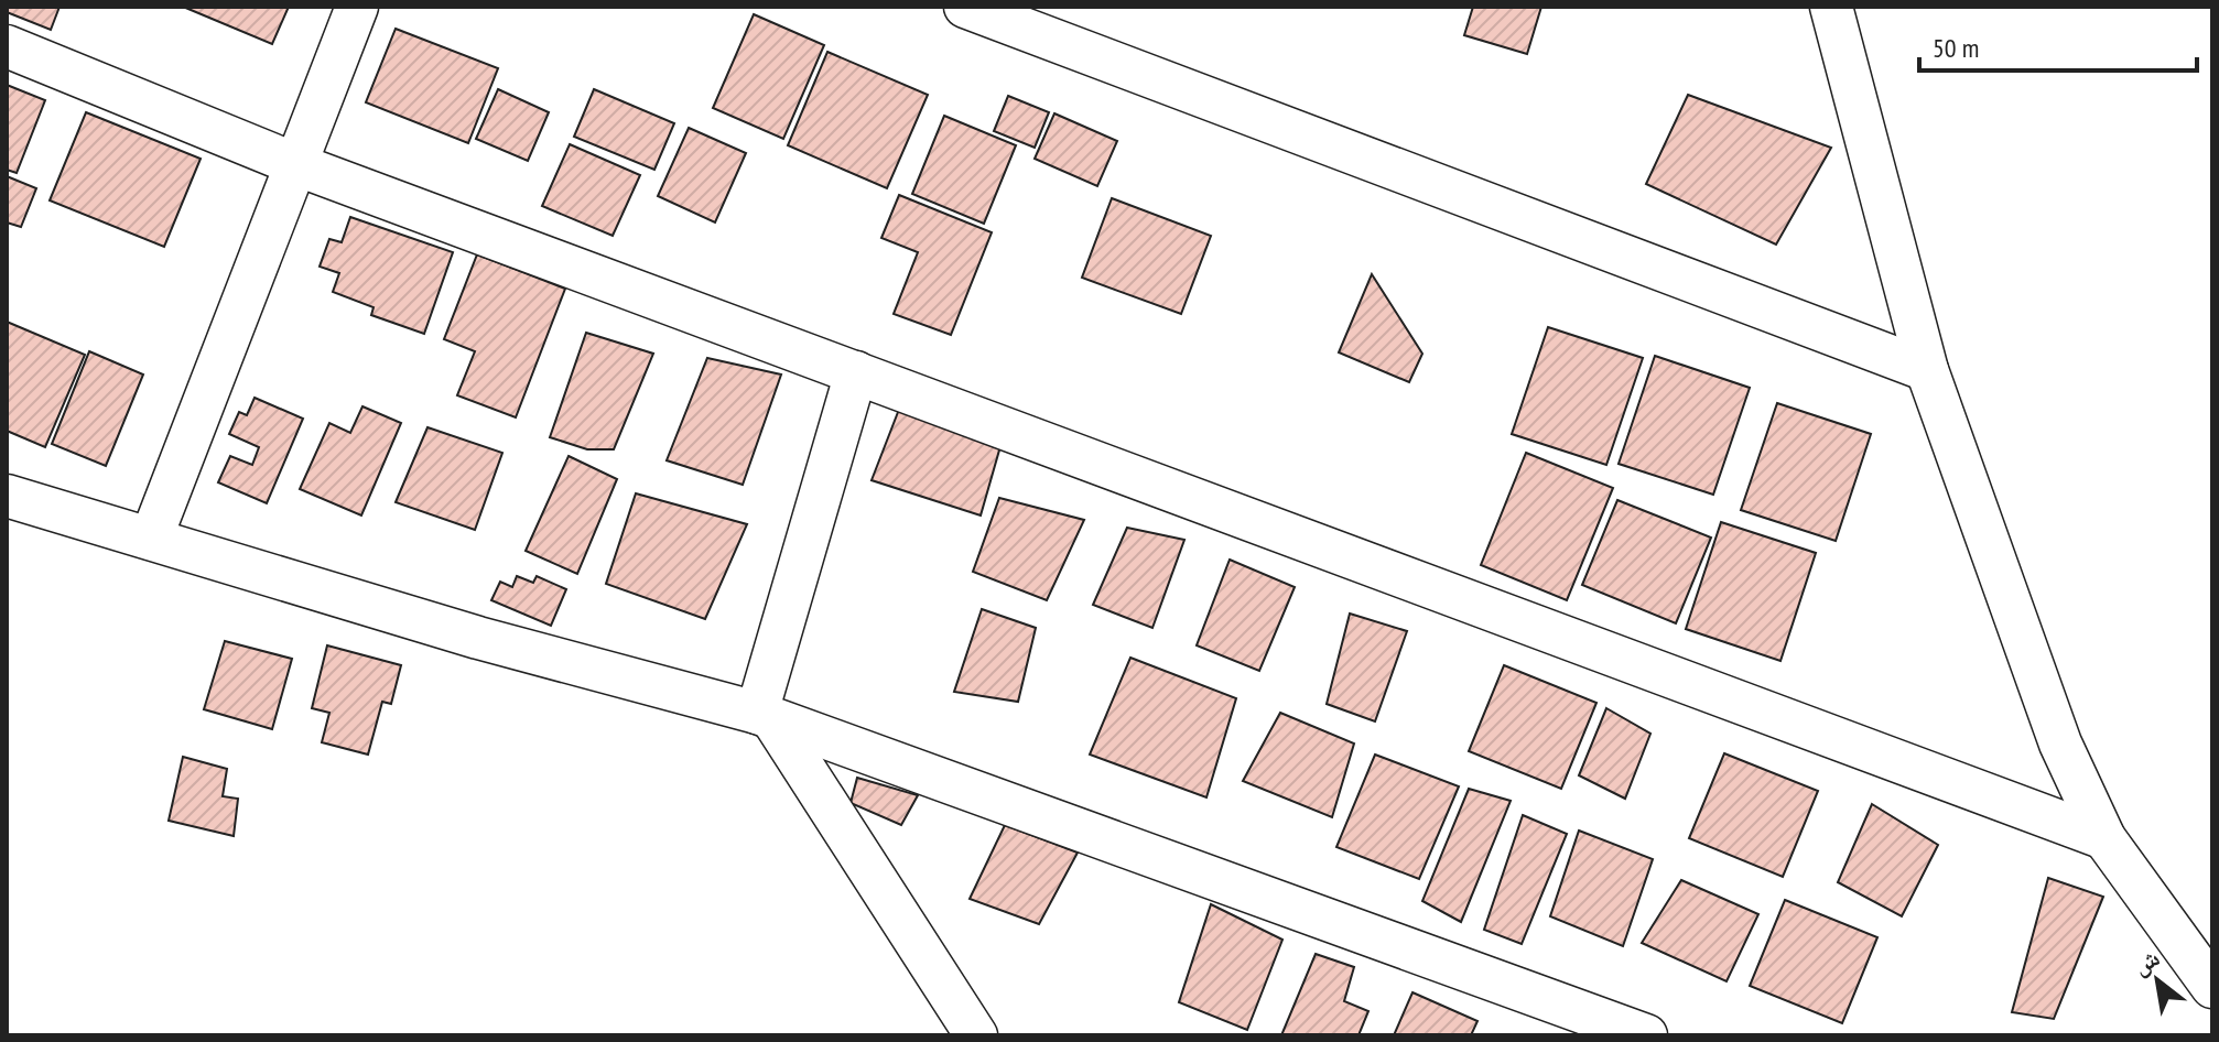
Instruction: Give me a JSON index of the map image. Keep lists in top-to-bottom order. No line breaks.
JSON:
{"scale_bar":"50 m","north":"top left"}
